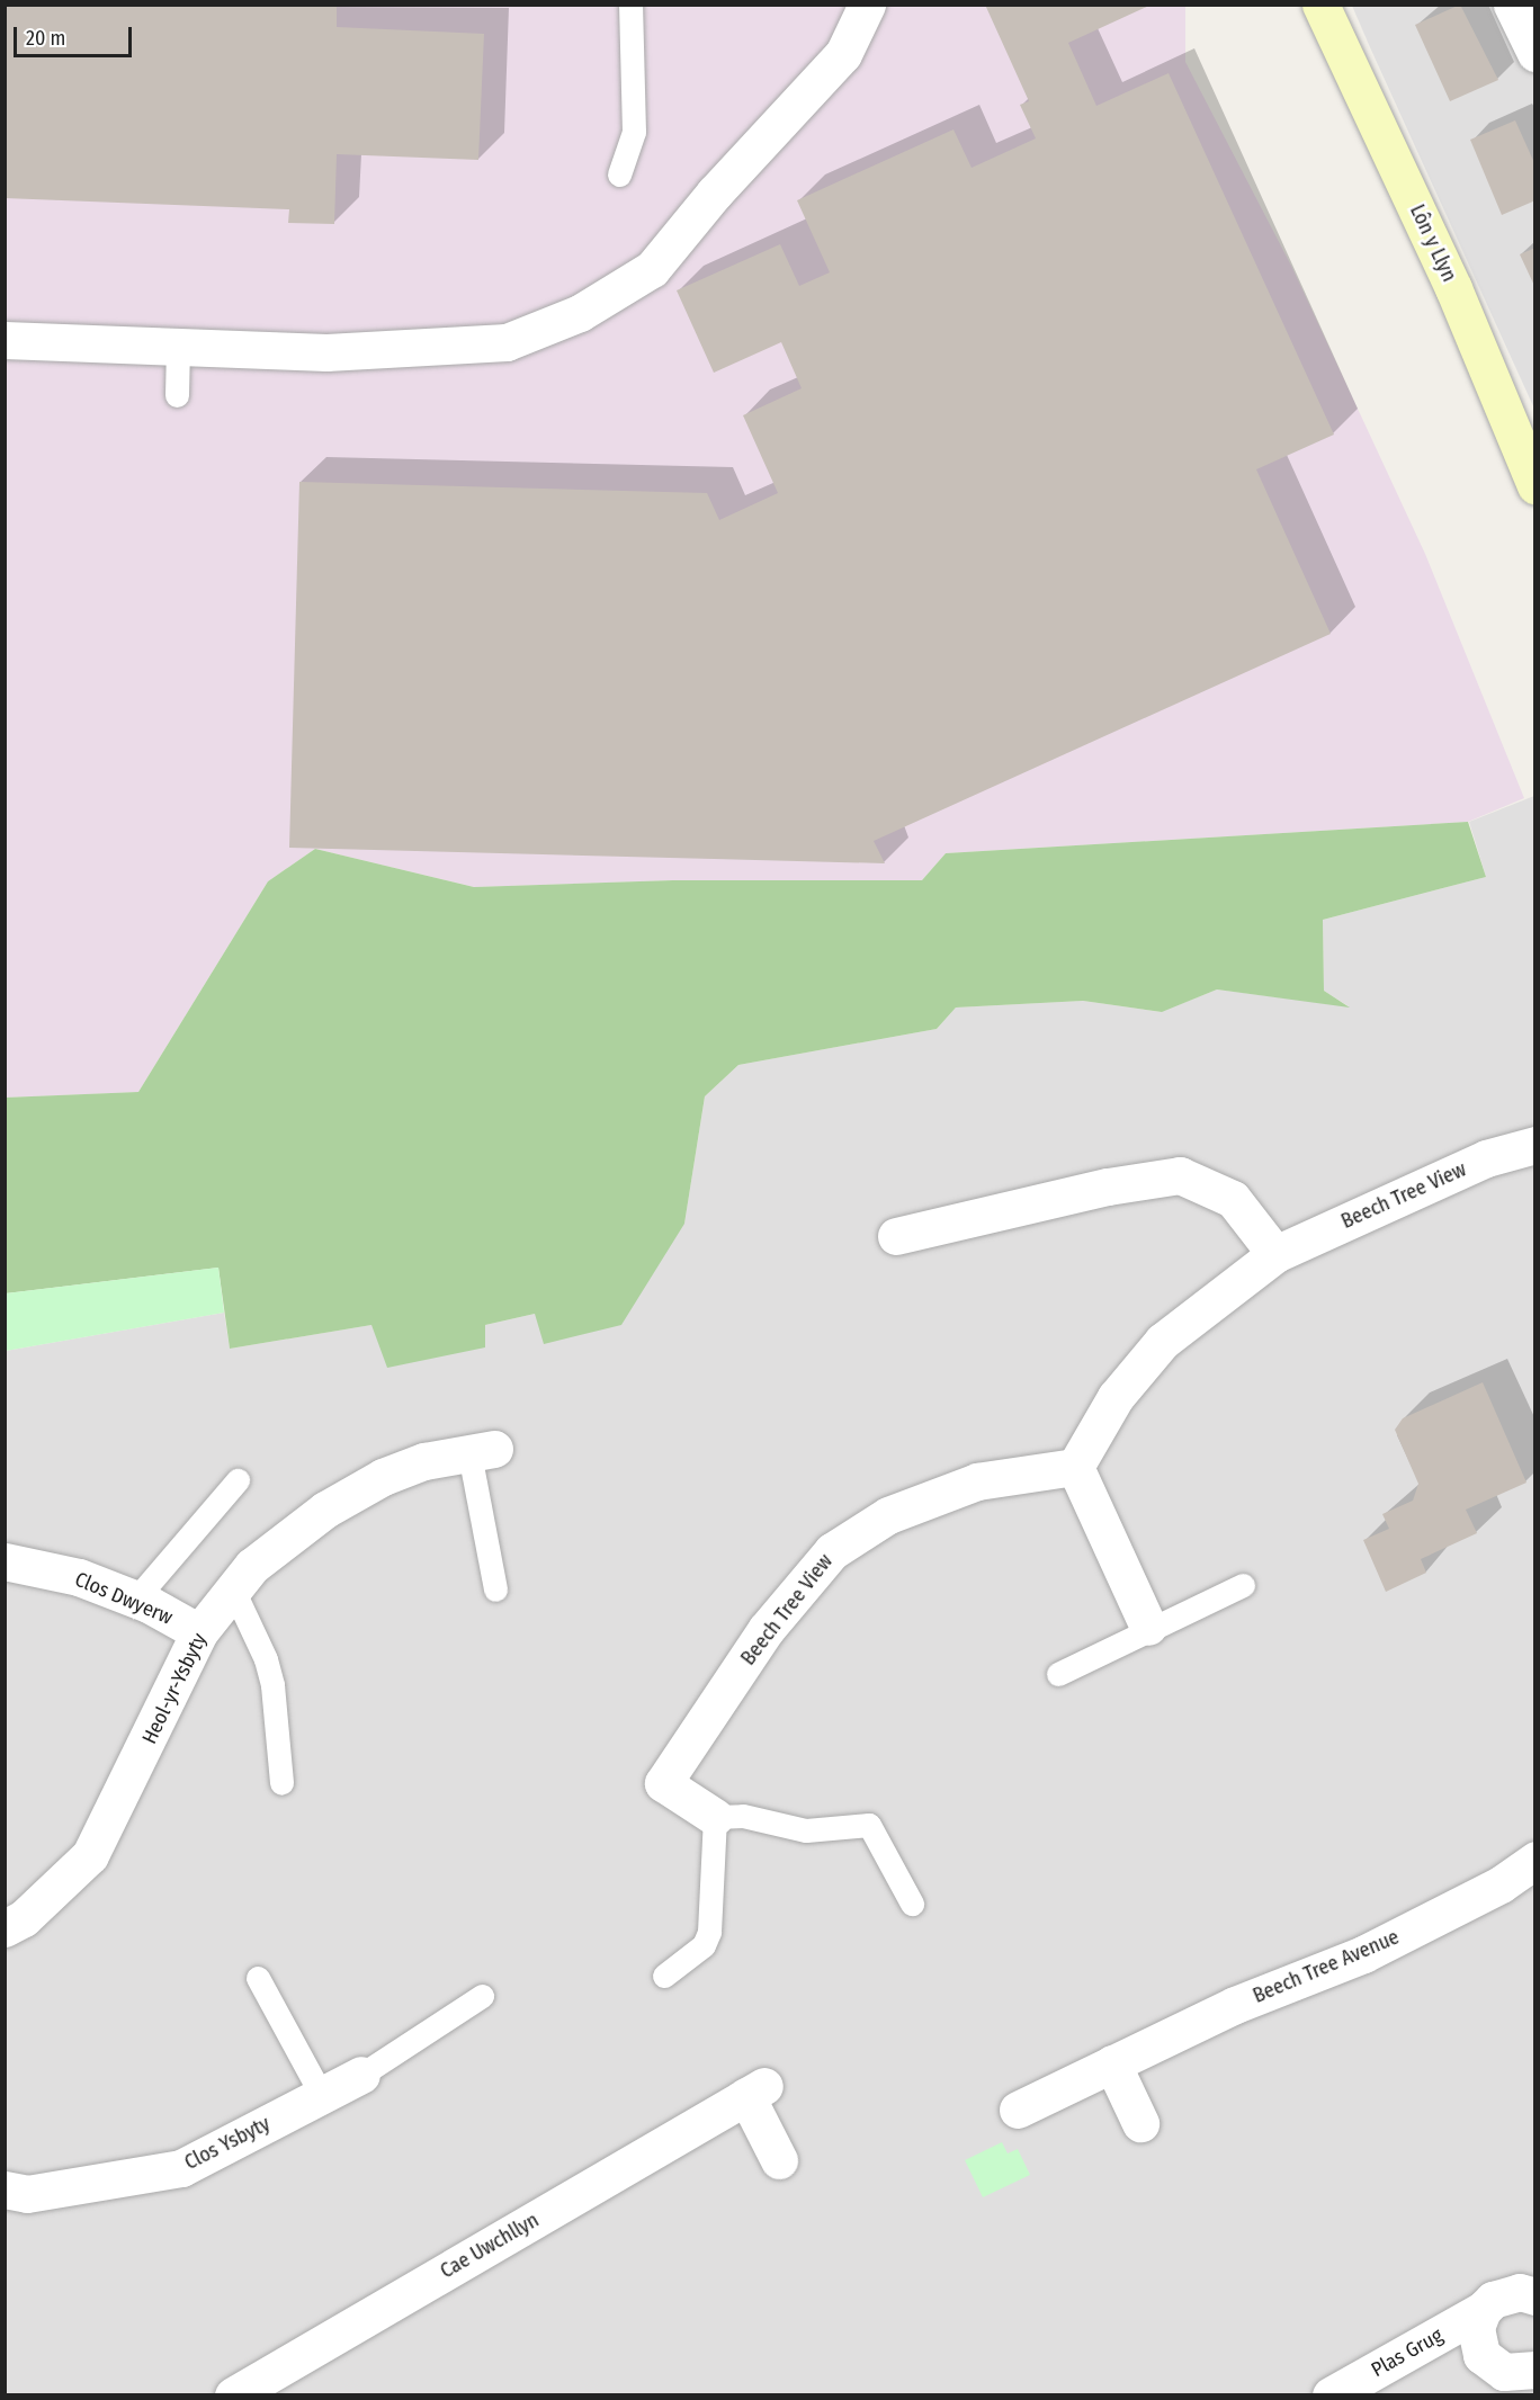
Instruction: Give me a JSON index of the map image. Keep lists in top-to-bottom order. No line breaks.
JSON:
{"streets":{"street":["Lôn y Llyn","Beech Tree View","Clos Dwyerw","Heol-yr-Ysbyty","Beech Tree Avenue","Clos Ysbyty","Cae Uwchllyn","Plas Grug"]},"crossings":[["Clos Dwyerw","Heol-yr-Ysbyty"]],"scale_bar":"20 m"}
